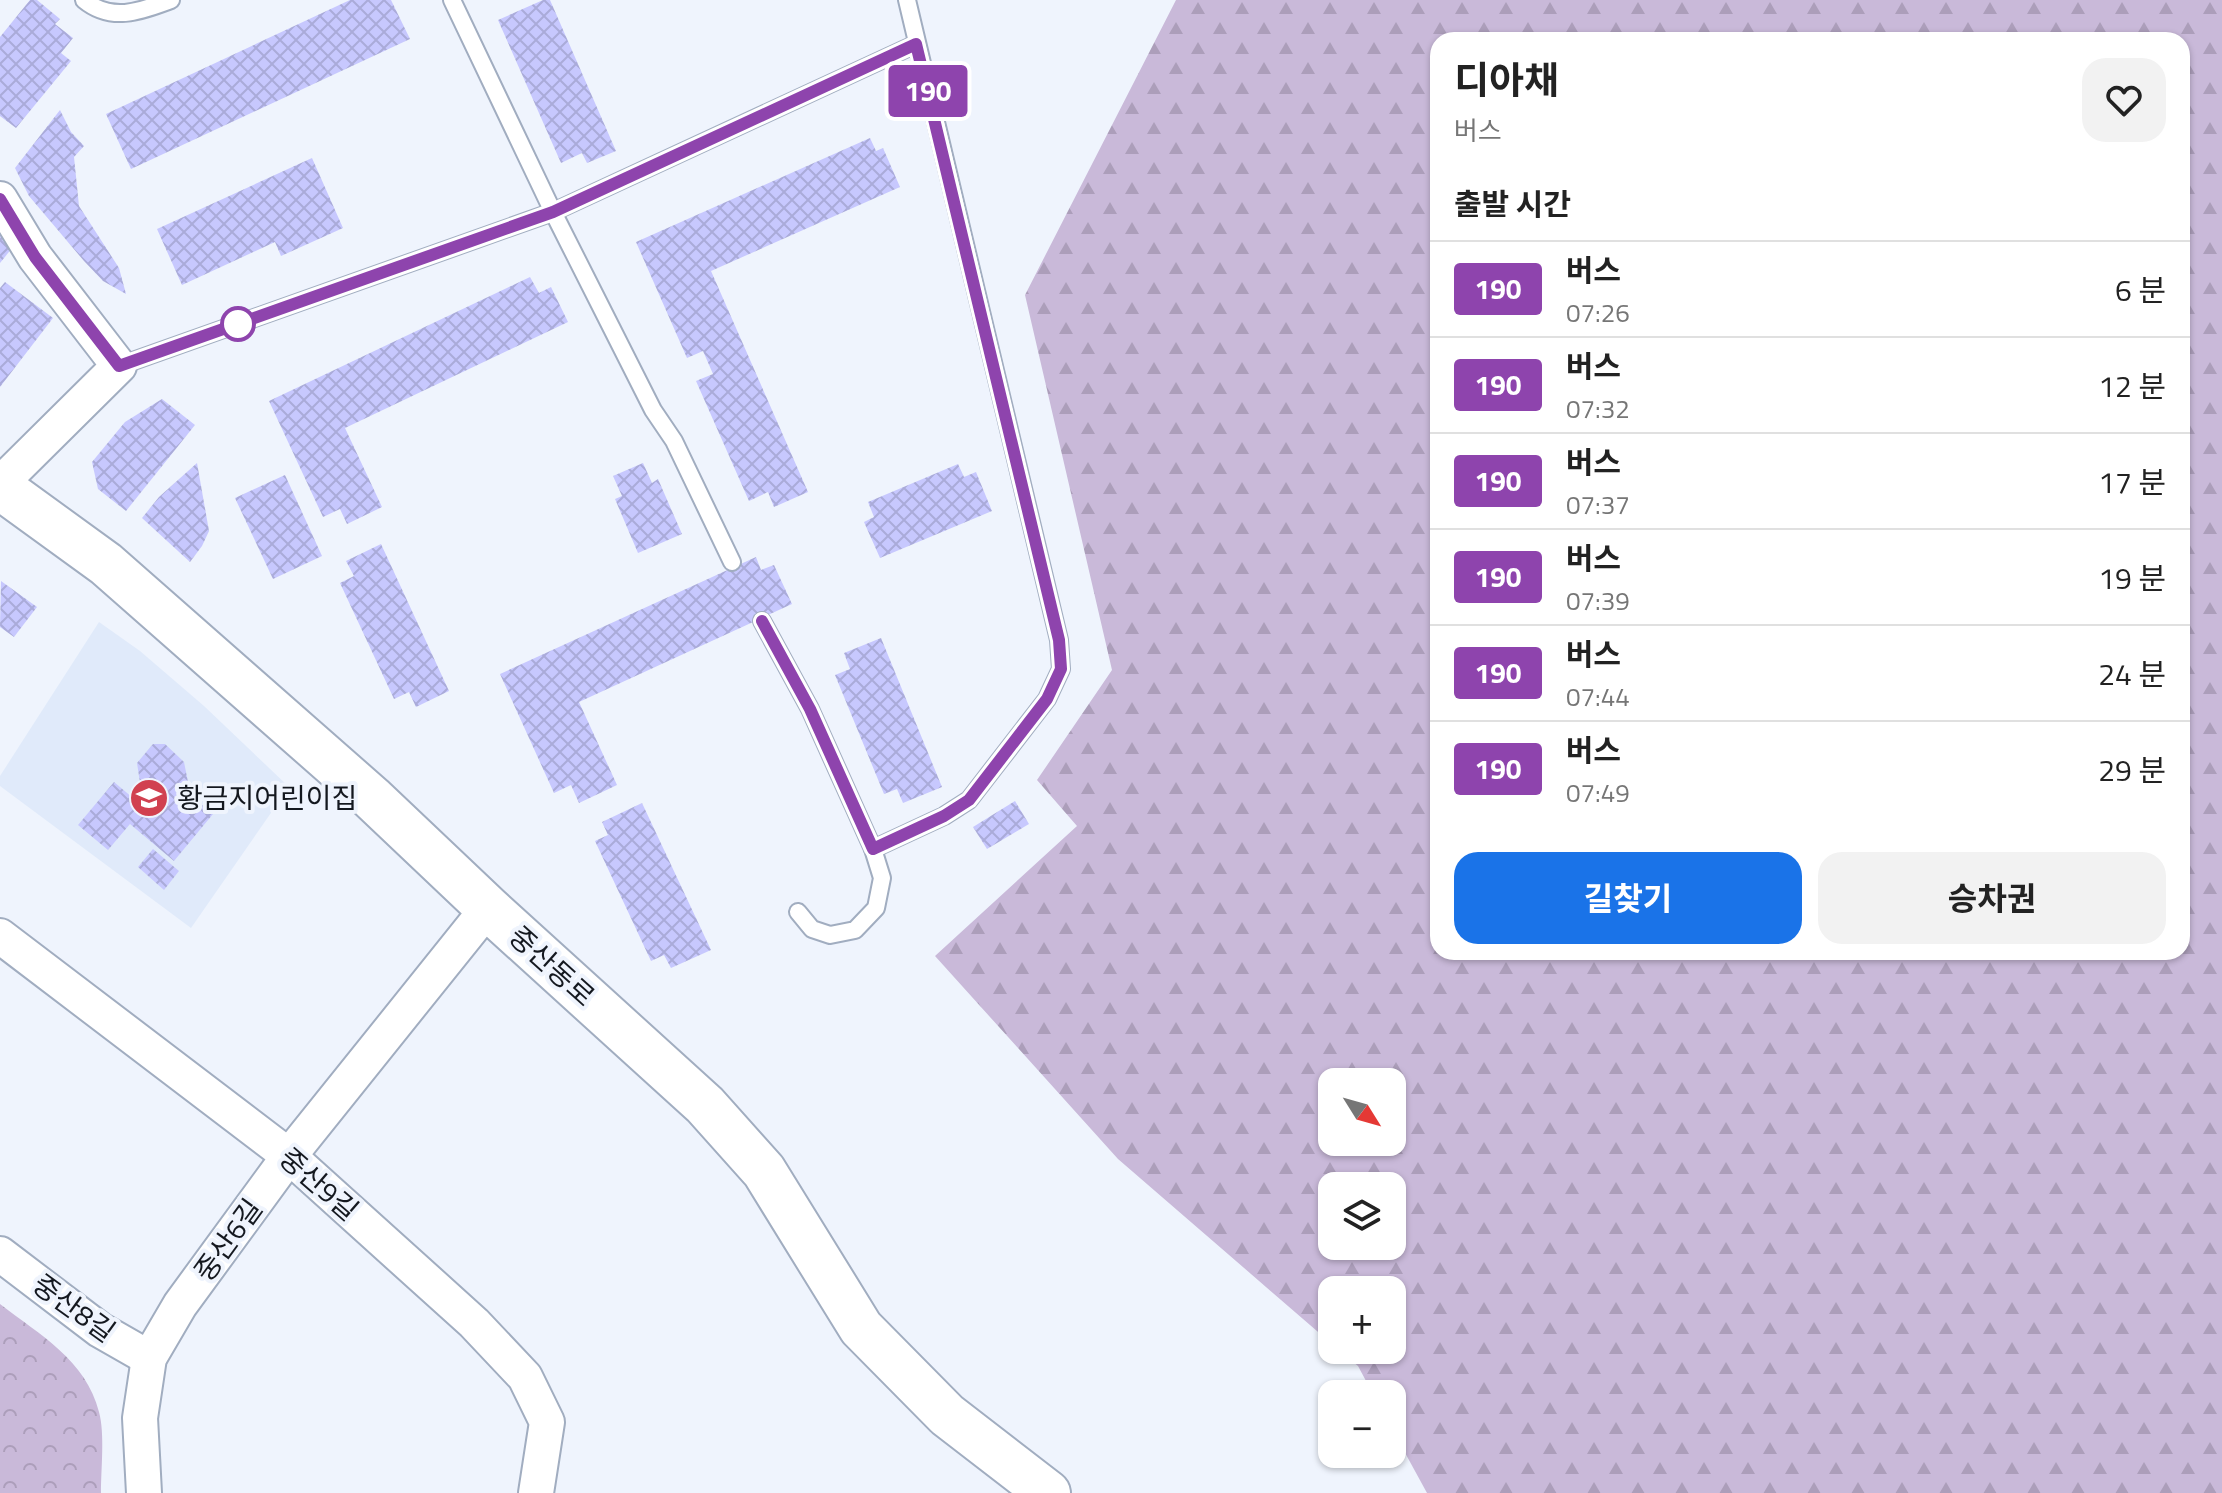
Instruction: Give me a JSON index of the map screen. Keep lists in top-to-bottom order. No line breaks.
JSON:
{"streets":{"street":["중산동로","중산9길","중산6길","중산8길"]},"crossings":[["중산동로","중산6길"],["중산9길","중산6길"],["중산6길","중산8길"]],"places":{"school or university":["황금지어린이집"]},"lines":["bus line 190"],"north":"bottom right","page":{"on_map":"190","heading":[["디아채","버스"],"출발 시간"],"list":[{"mark":"190","name":"버스","note":"07:26","value":"6 분"},{"mark":"190","name":"버스","note":"07:32","value":"12 분"},{"mark":"190","name":"버스","note":"07:37","value":"17 분"},{"mark":"190","name":"버스","note":"07:39","value":"19 분"},{"mark":"190","name":"버스","note":"07:44","value":"24 분"},{"mark":"190","name":"버스","note":"07:49","value":"29 분"}],"buttons":["길찾기","승차권"],"map_buttons":["+","−"]}}
